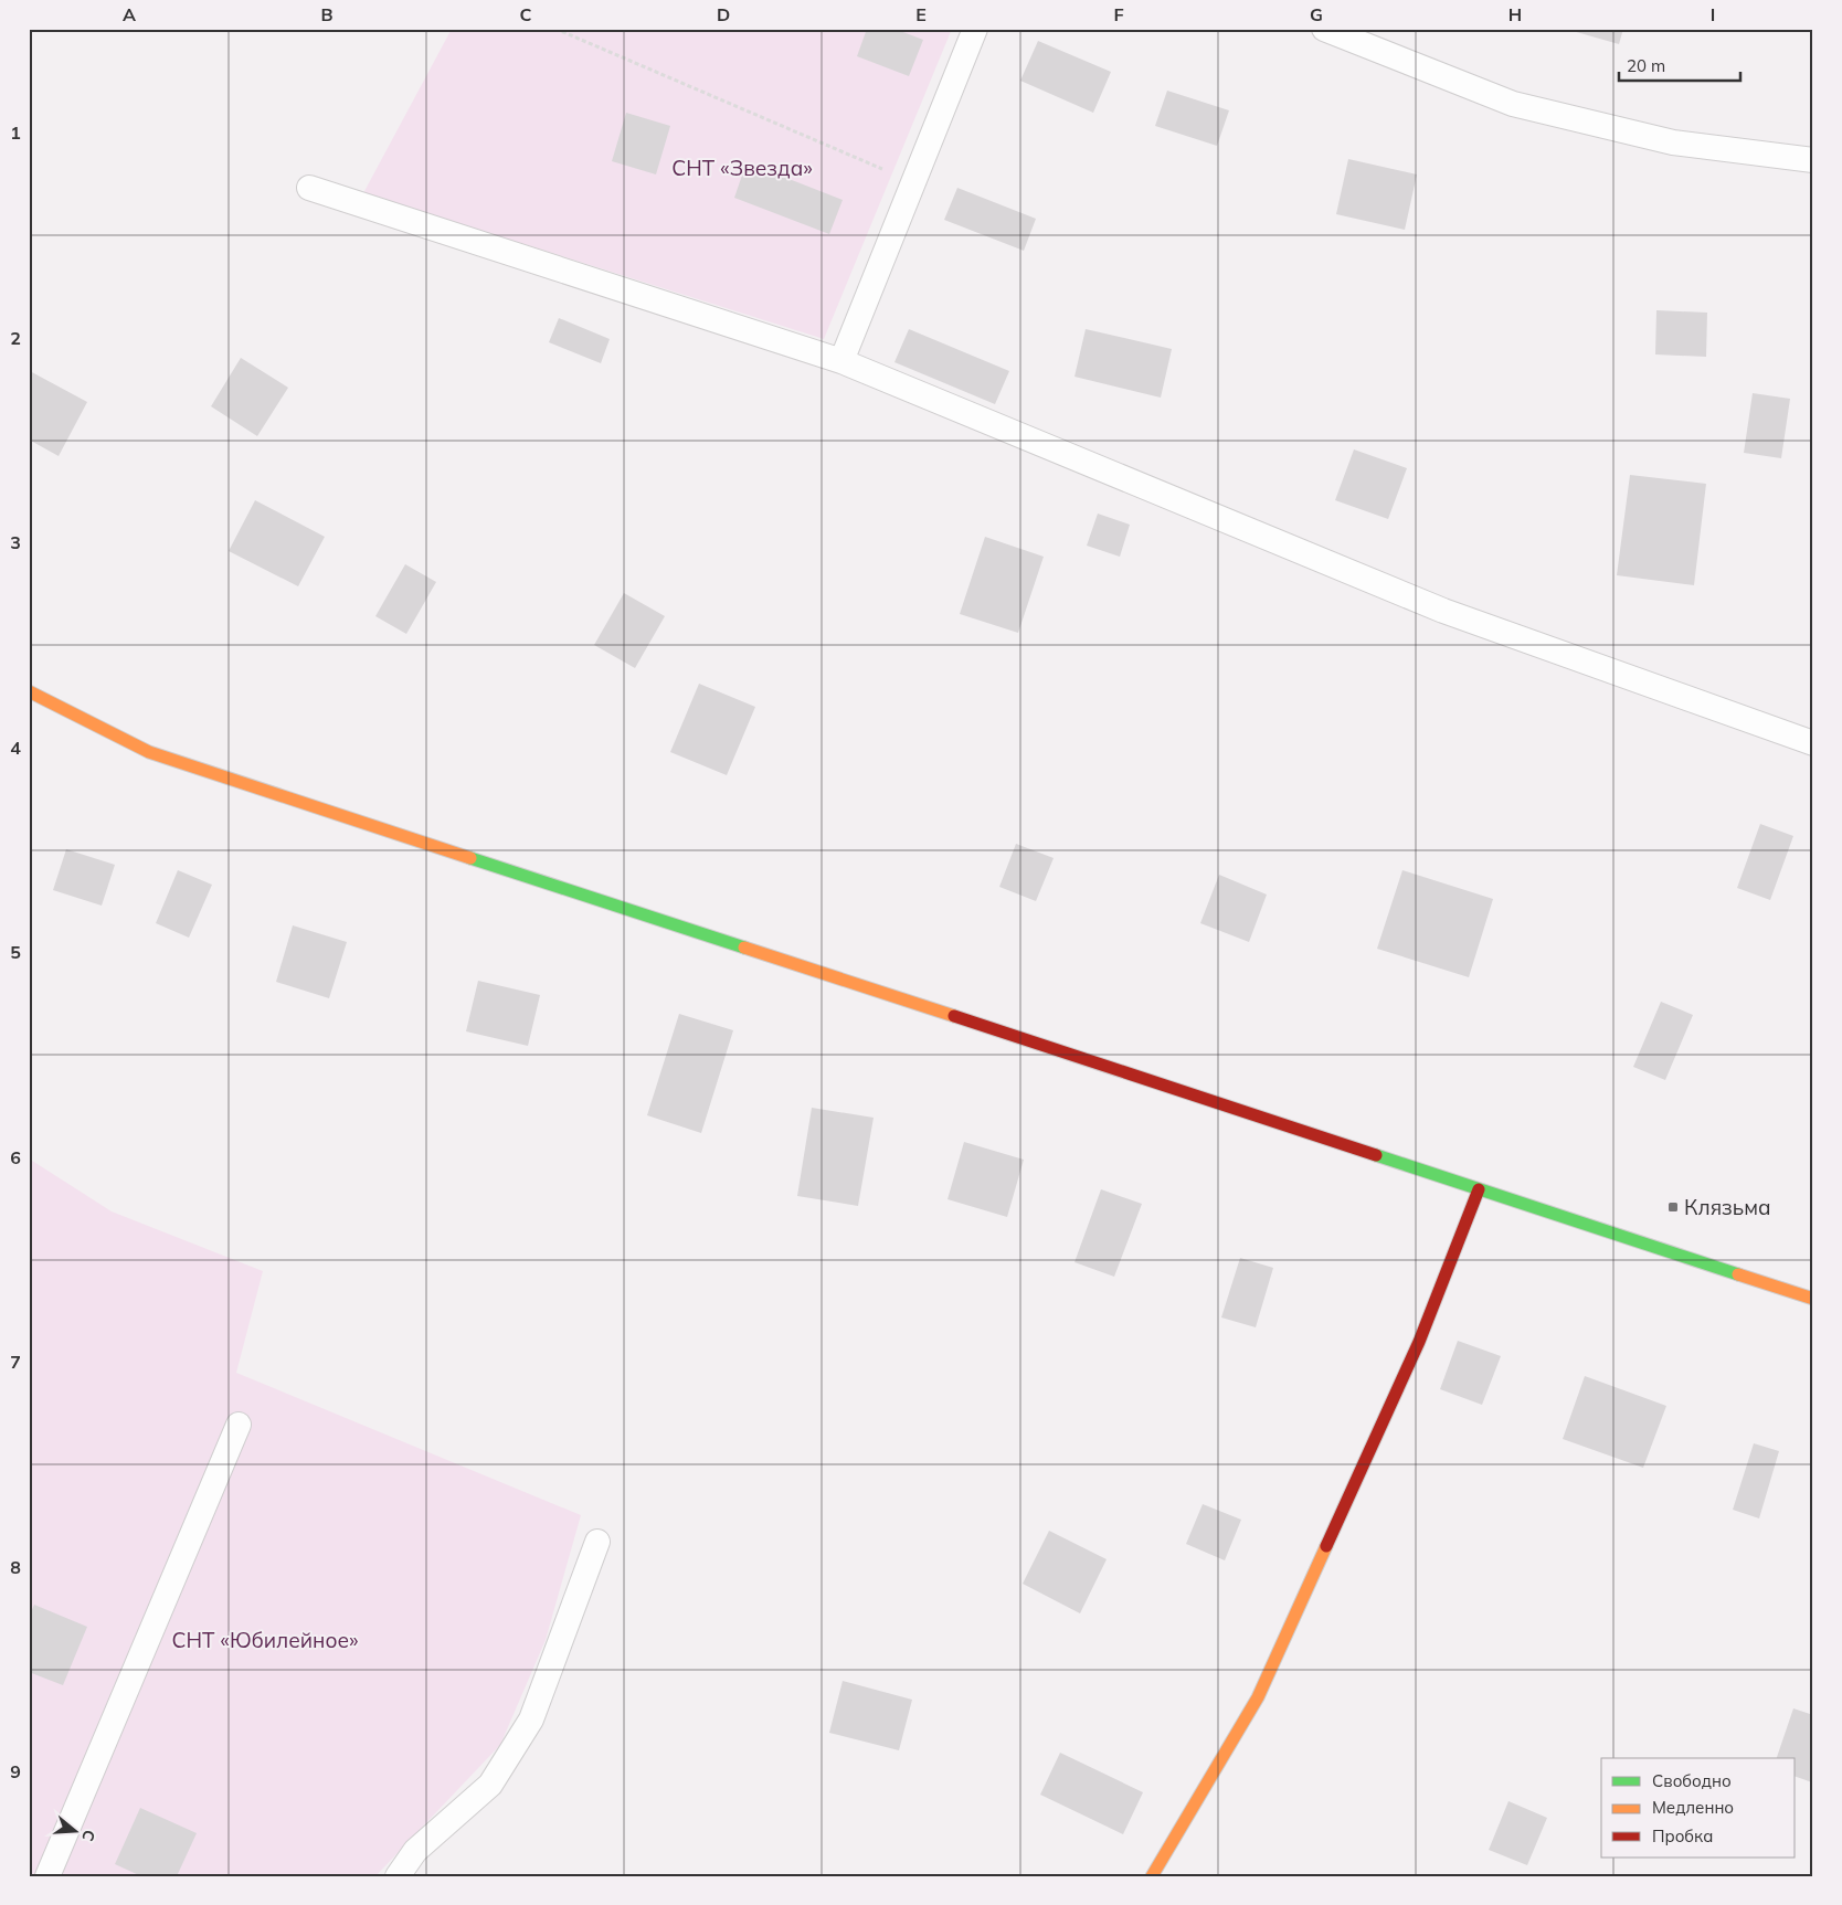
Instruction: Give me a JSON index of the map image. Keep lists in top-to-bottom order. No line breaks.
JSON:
{"parks":["СНТ «Звезда»","СНТ «Юбилейное»"],"places":{"transit":["Клязьма"]},"legend":["Свободно","Медленно","Пробка"],"scale_bar":"20 m","north":"right","grid":{"columns":["A","B","C","D","E","F","G","H","I"],"rows":["1","2","3","4","5","6","7","8","9"]}}
